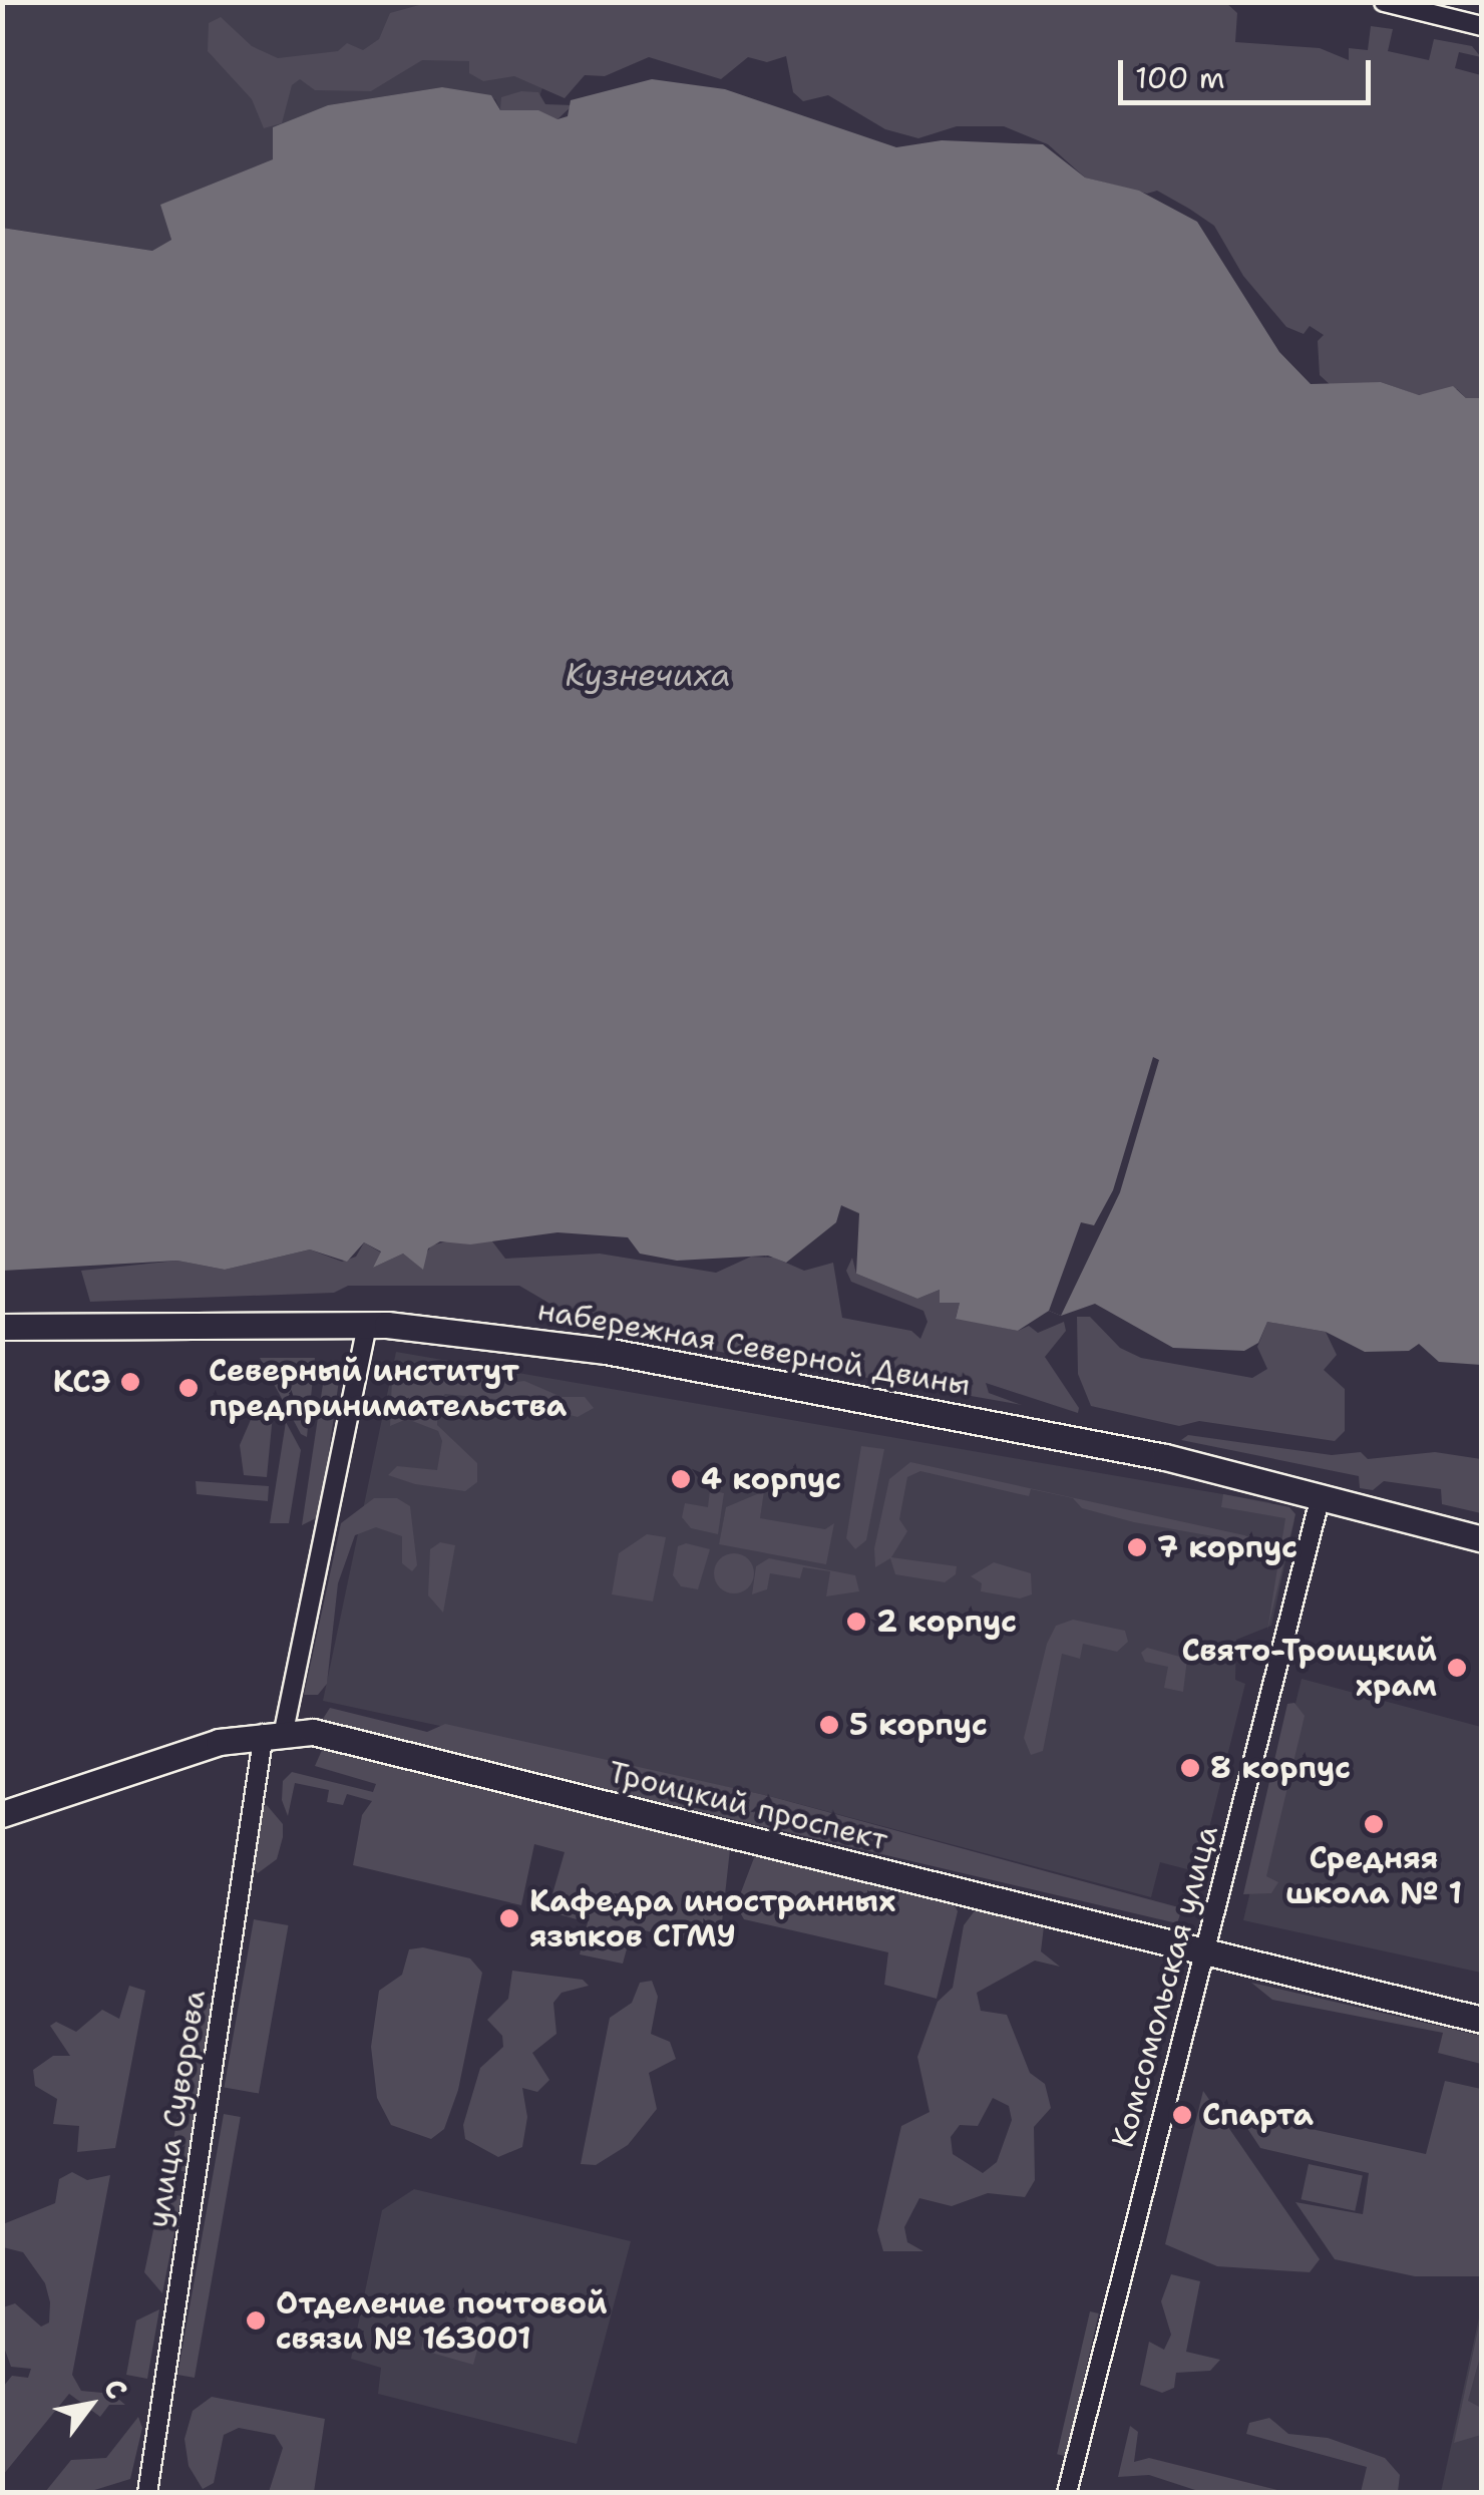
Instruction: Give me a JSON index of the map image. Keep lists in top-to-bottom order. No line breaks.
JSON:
{"streets":{"main road":["набережная Северной Двины","Троицкий проспект"],"street":["Комсомольская улица","улица Суворова"]},"crossings":[["набережная Северной Двины","Комсомольская улица"],["набережная Северной Двины","улица Суворова"],["Троицкий проспект","Комсомольская улица"],["Троицкий проспект","улица Суворова"]],"water":["Кузнечиха"],"places":["КСЭ","Северный институт предпринимательства","4 корпус","7 корпус","2 корпус","Свято-Троицкий храм","5 корпус","8 корпус","Средняя школа № 1","Кафедра иностранных языков СГМУ","Спарта","Отделение почтовой связи № 163001"],"scale_bar":"100 m","north":"top right"}
